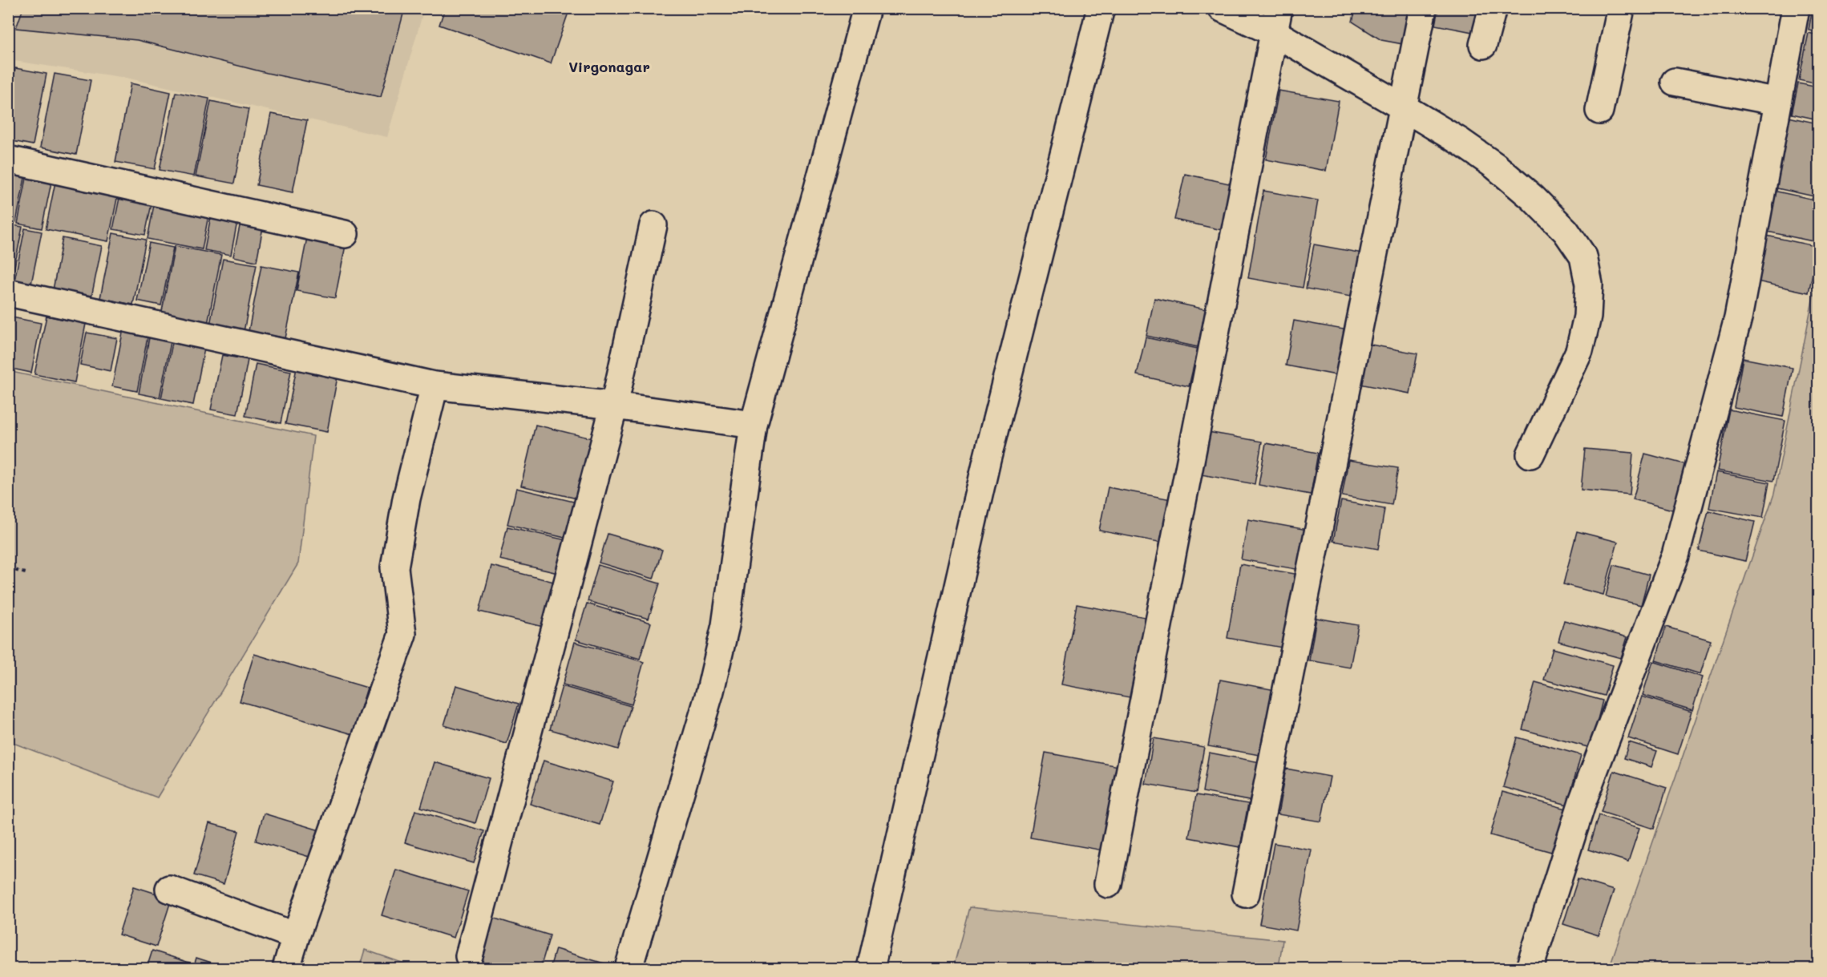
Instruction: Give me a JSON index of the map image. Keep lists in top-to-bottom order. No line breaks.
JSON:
{"districts":["Virgonagar"]}
